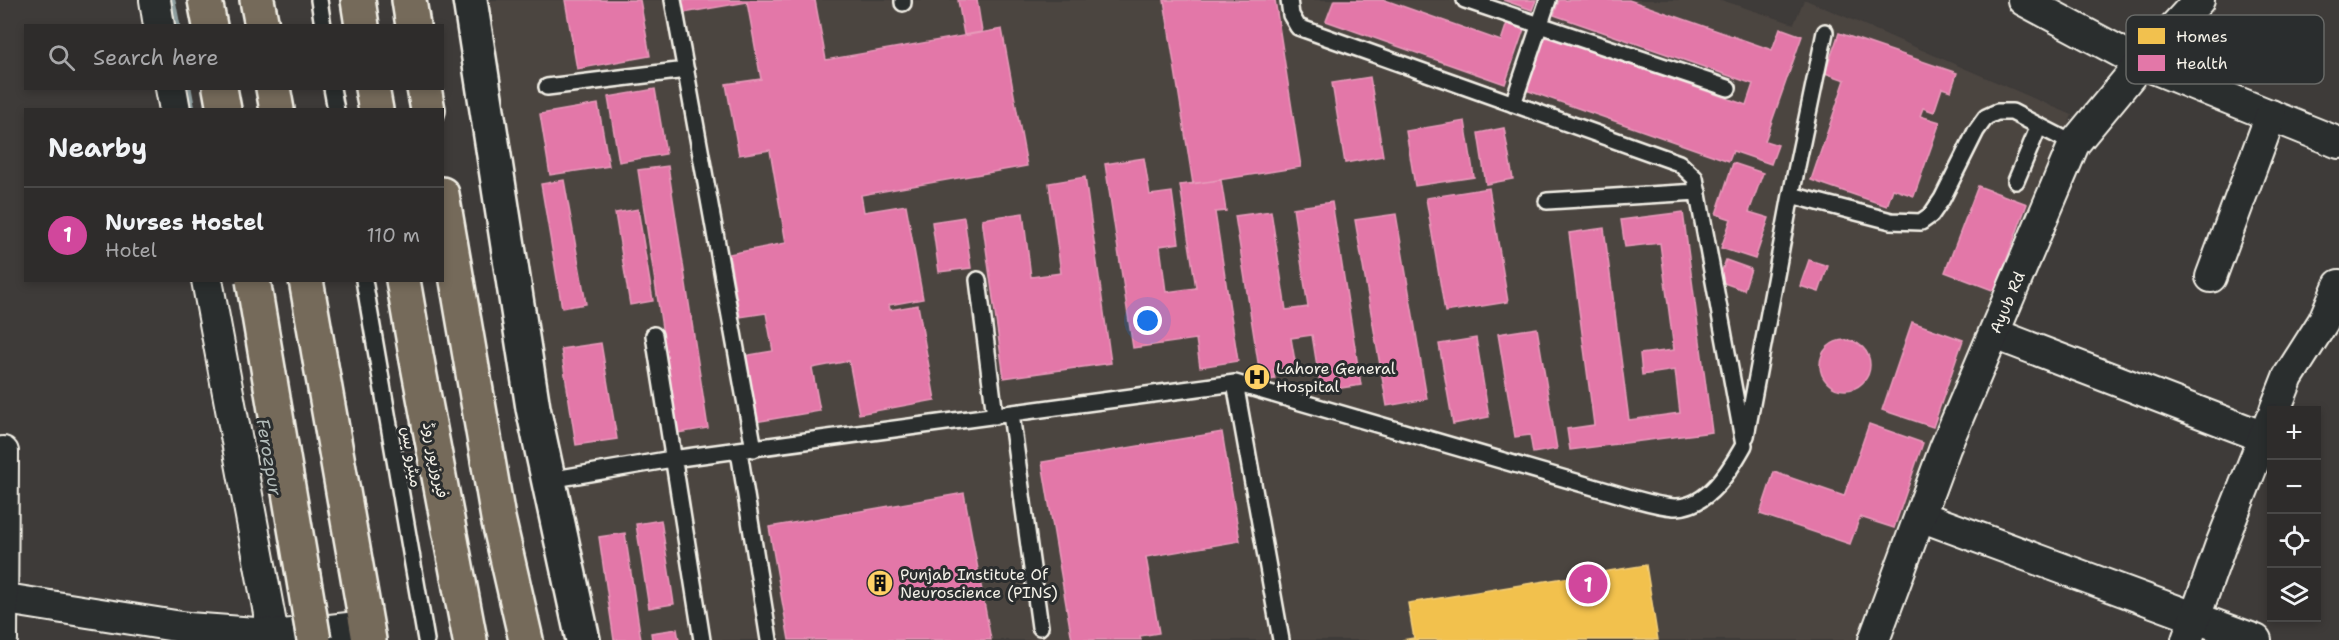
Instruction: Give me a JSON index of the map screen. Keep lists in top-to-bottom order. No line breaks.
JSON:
{"streets":{"main road":["فیروزپور روڈ"],"street":["Ayub Rd"],"lane":["میٹرو بس"]},"water":["Ferozpur"],"places":{"hospital":["Lahore General Hospital"],"building":["Punjab Institute Of Neuroscience (PINS)"]},"legend":["Homes","Health"],"page":{"search":"Search here","heading":"Nearby","list":[{"mark":"1","name":"Nurses Hostel","note":"Hotel","value":"110 m"}],"map_buttons":["+","−"],"pins":"1"}}
